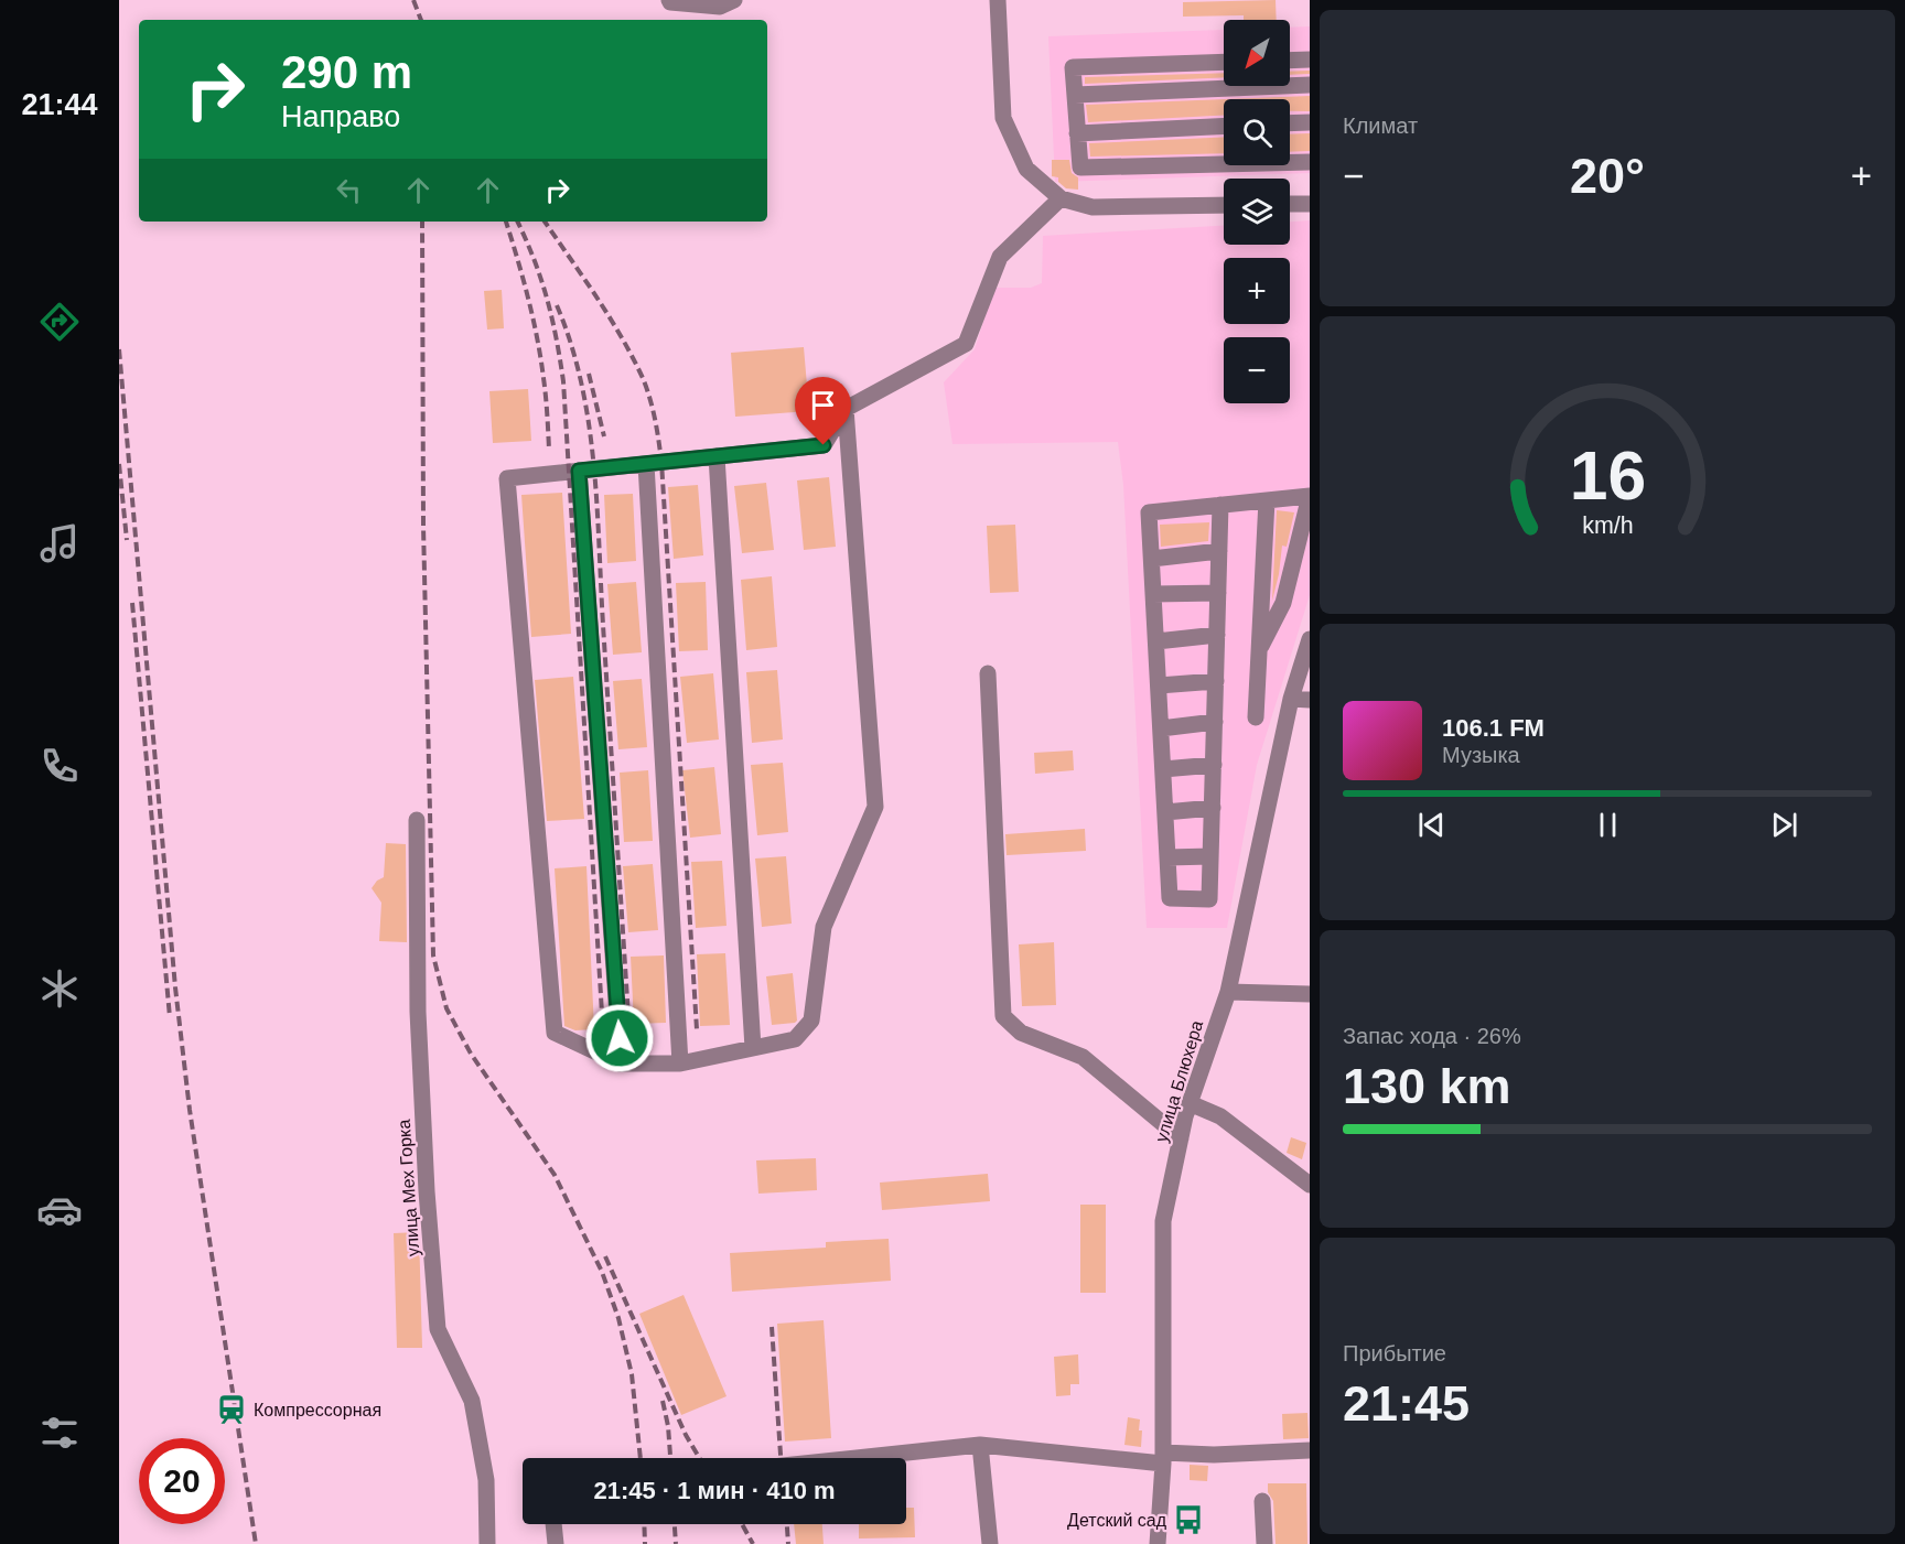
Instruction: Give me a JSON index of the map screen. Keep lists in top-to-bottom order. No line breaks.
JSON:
{"streets":{"street":["улица Блюхера","улица Мех Горка"]},"places":{"station":["Компрессорная"],"bus stop":["Детский сад"]},"north":"bottom left","page":{"tabs":"21:44","tile":["Климат",["Запас хода · 26%","130 km"],["Прибытие","21:45"]],"map_buttons":["+","−"],"turn":["290 m","Направо"],"heat":["−","20°","+"],"song":["106.1 FM","Музыка"],"limit":"20","trip":"21:45 · 1 мин · 410 m","gauge":["16","km/h"]}}
